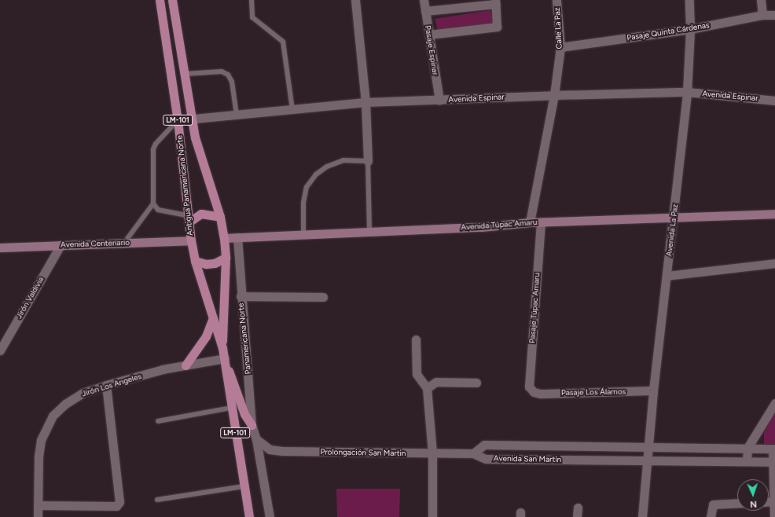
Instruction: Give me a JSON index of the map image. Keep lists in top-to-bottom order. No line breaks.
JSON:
{"streets":{"main road":["LM-101","Antigua Panamericana Norte","Avenida Túpac Amaru","Avenida Centenario"],"street":["Calle La Paz","Pasaje Quinta Cárdenas","Pasaje Espinar","Avenida Espinar","Avenida La Paz","Jirón Valdivia","Pasaje Túpac Amaru","Panamericana Norte","Jirón Los Angeles","Pasaje Los Álamos","Prolongación San Martin","Avenida San Martín"]},"crossings":[["Calle La Paz","Pasaje Quinta Cárdenas"],["Calle La Paz","Avenida Espinar"],["Calle La Paz","Avenida Túpac Amaru"],["Pasaje Quinta Cárdenas","Avenida La Paz"],["Pasaje Espinar","Avenida Espinar"],["Avenida Espinar","Antigua Panamericana Norte"],["Avenida Espinar","Avenida La Paz"],["Antigua Panamericana Norte","Avenida Túpac Amaru"],["Antigua Panamericana Norte","Avenida Centenario"],["Antigua Panamericana Norte","Jirón Los Angeles"],["Avenida Túpac Amaru","Avenida La Paz"],["Avenida Túpac Amaru","Pasaje Túpac Amaru"],["Avenida Túpac Amaru","Panamericana Norte"],["Avenida La Paz","Pasaje Los Álamos"],["Avenida La Paz","Avenida San Martín"],["Avenida Centenario","Jirón Valdivia"],["Pasaje Túpac Amaru","Pasaje Los Álamos"],["Panamericana Norte","Prolongación San Martin"],["Prolongación San Martin","Avenida San Martín"]],"north":"bottom"}
